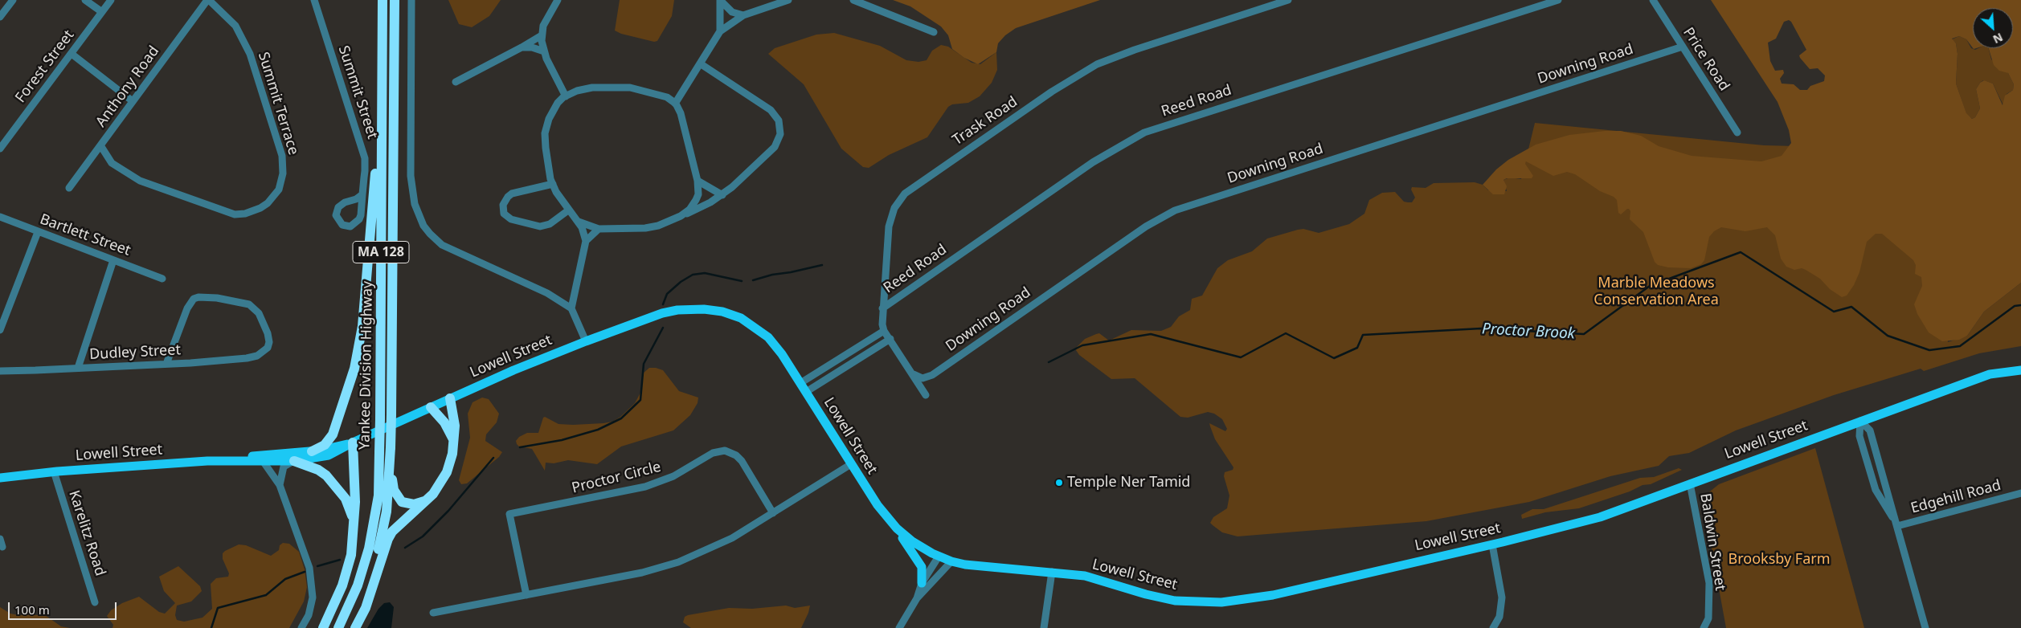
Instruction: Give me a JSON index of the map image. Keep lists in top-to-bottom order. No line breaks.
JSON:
{"streets":{"highway":["MA 128","Yankee Division Highway"],"main road":["Lowell Street"],"street":["Price Road","Downing Road","Forest Street","Anthony Road","Summit Street","Reed Road","Summit Terrace","Trask Road","Bartlett Street","Dudley Street","Proctor Circle","Edgehill Road","Karelitz Road","Baldwin Street"]},"crossings":[["Price Road","Downing Road"],["Anthony Road","Summit Terrace"],["Reed Road","Trask Road"],["Lowell Street","Karelitz Road"],["Lowell Street","Baldwin Street"]],"water":["Proctor Brook"],"parks":["Marble Meadows Conservation Area","Brooksby Farm"],"places":["Temple Ner Tamid"],"scale_bar":"100 m","north":"bottom right"}
